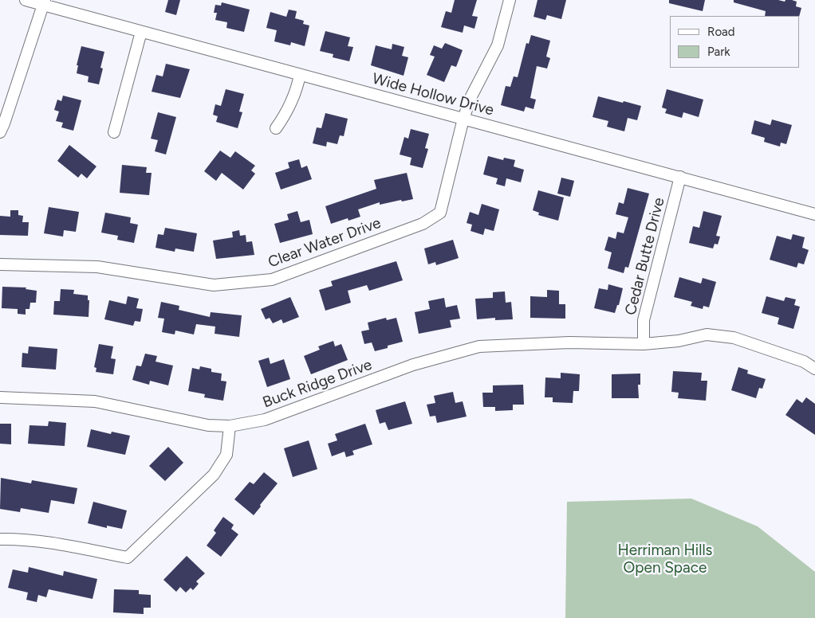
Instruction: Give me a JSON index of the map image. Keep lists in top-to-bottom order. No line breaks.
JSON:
{"streets":{"street":["Wide Hollow Drive","Clear Water Drive","Cedar Butte Drive","Buck Ridge Drive"]},"crossings":[["Wide Hollow Drive","Clear Water Drive"],["Wide Hollow Drive","Cedar Butte Drive"],["Cedar Butte Drive","Buck Ridge Drive"]],"parks":["Herriman Hills Open Space"],"legend":["Road","Park"]}
